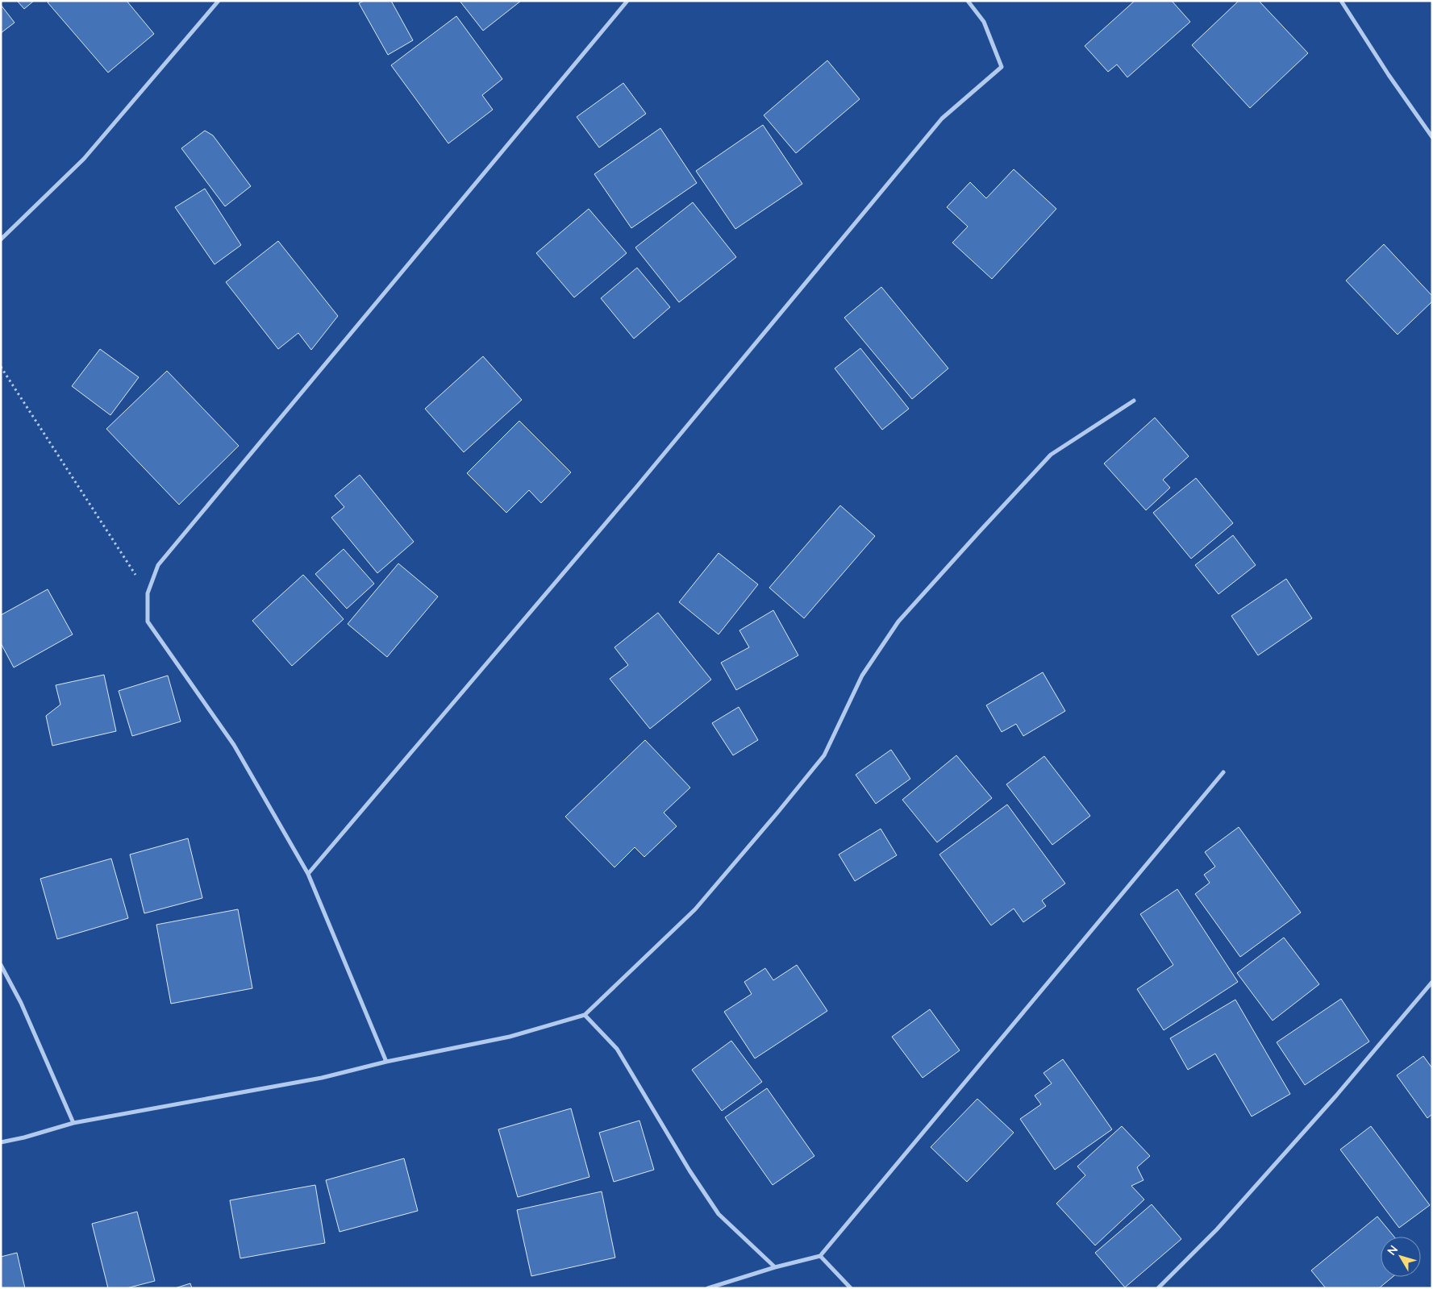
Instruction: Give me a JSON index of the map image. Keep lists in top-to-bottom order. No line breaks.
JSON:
{"north":"top left"}
